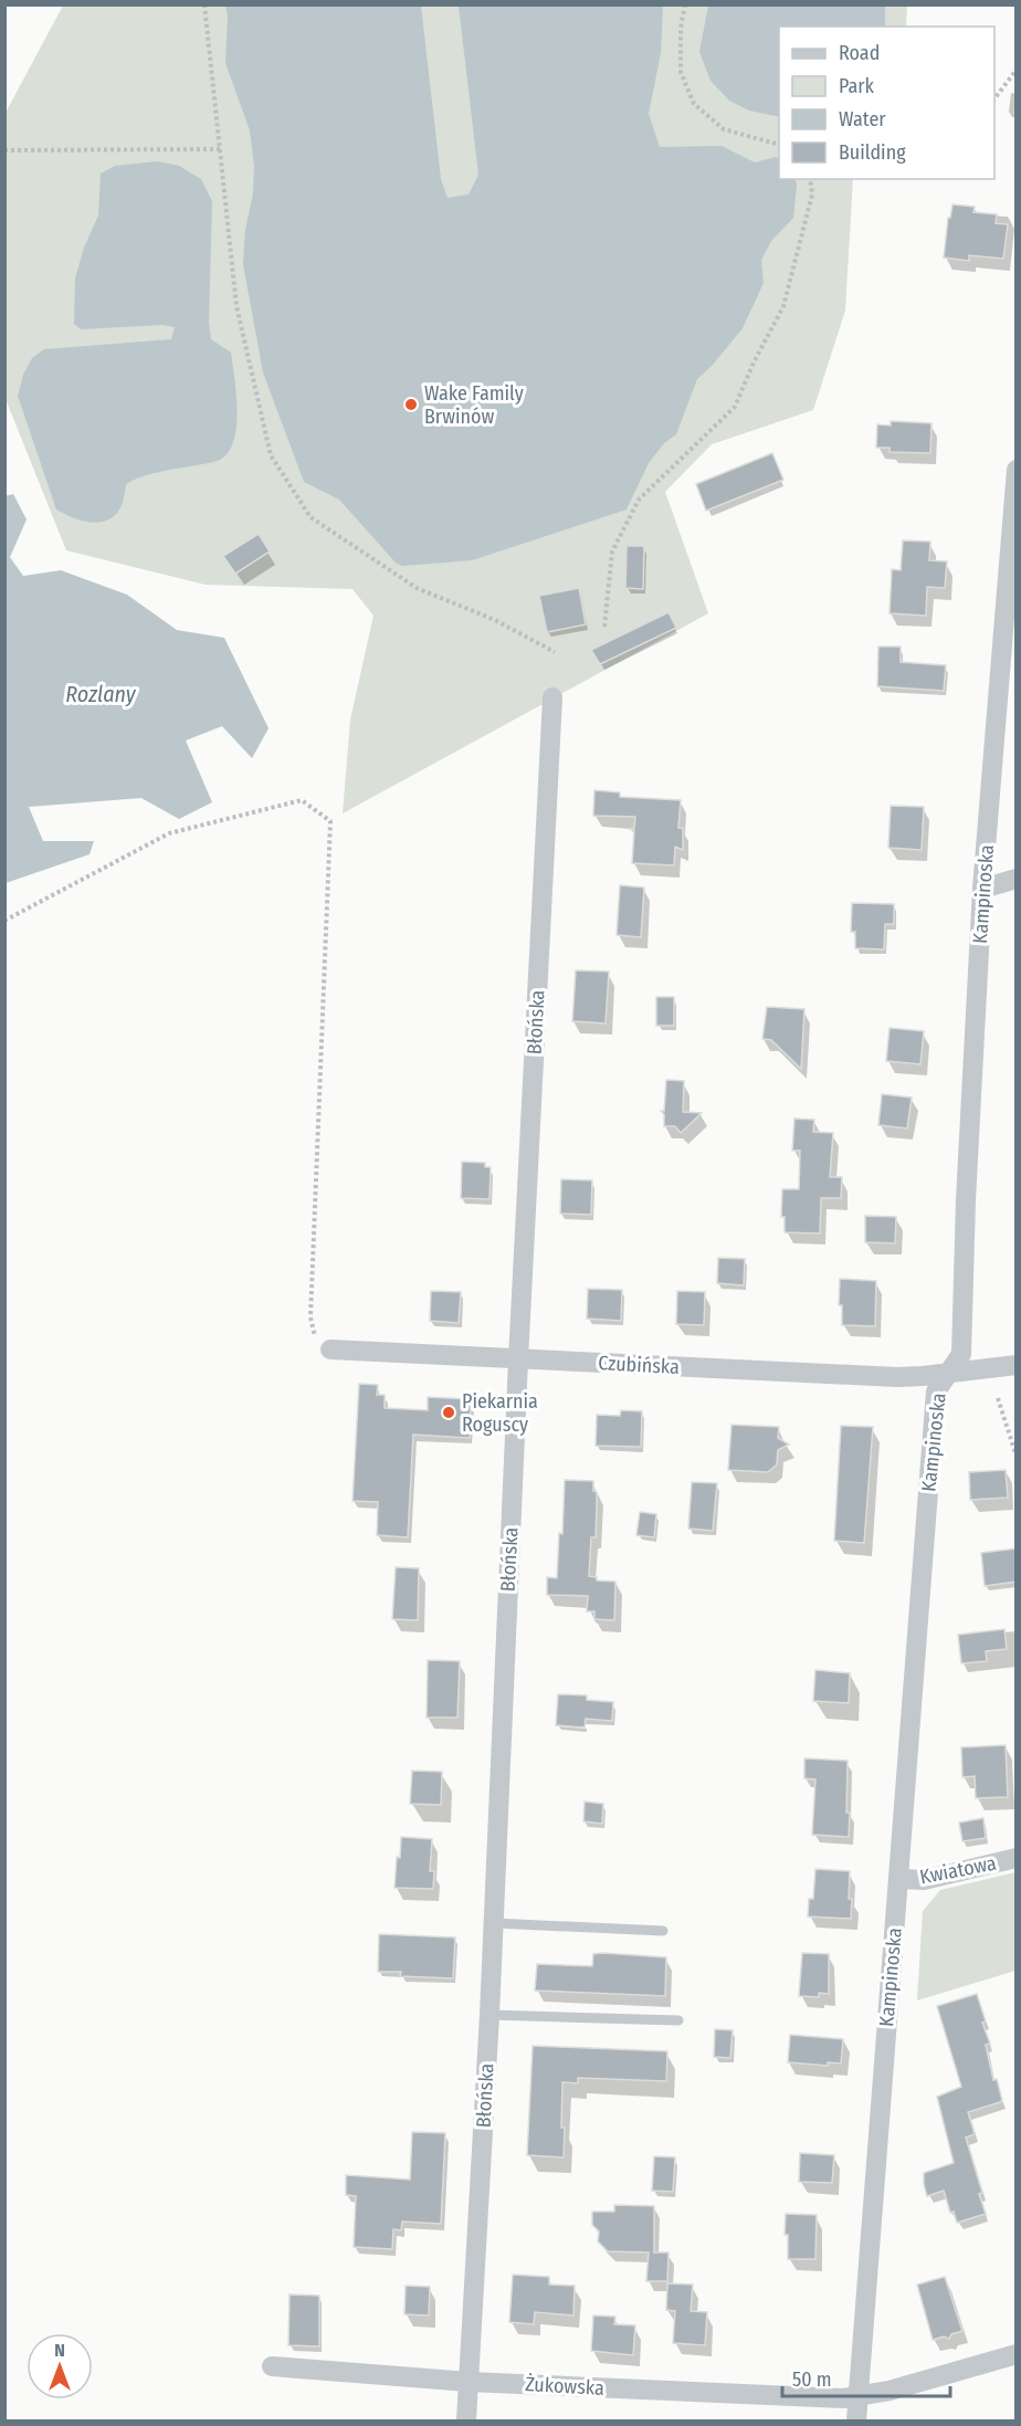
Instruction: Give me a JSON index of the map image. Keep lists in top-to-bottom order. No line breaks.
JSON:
{"streets":{"street":["Kampinoska","Błońska","Czubińska","Kwiatowa","Żukowska"]},"crossings":[["Kampinoska","Czubińska"],["Kampinoska","Kwiatowa"],["Kampinoska","Żukowska"],["Błońska","Czubińska"],["Błońska","Żukowska"]],"water":["Rozlany"],"places":["Wake Family Brwinów","Piekarnia Roguscy"],"legend":["Road","Park","Water","Building"],"scale_bar":"50 m","north":"top"}
